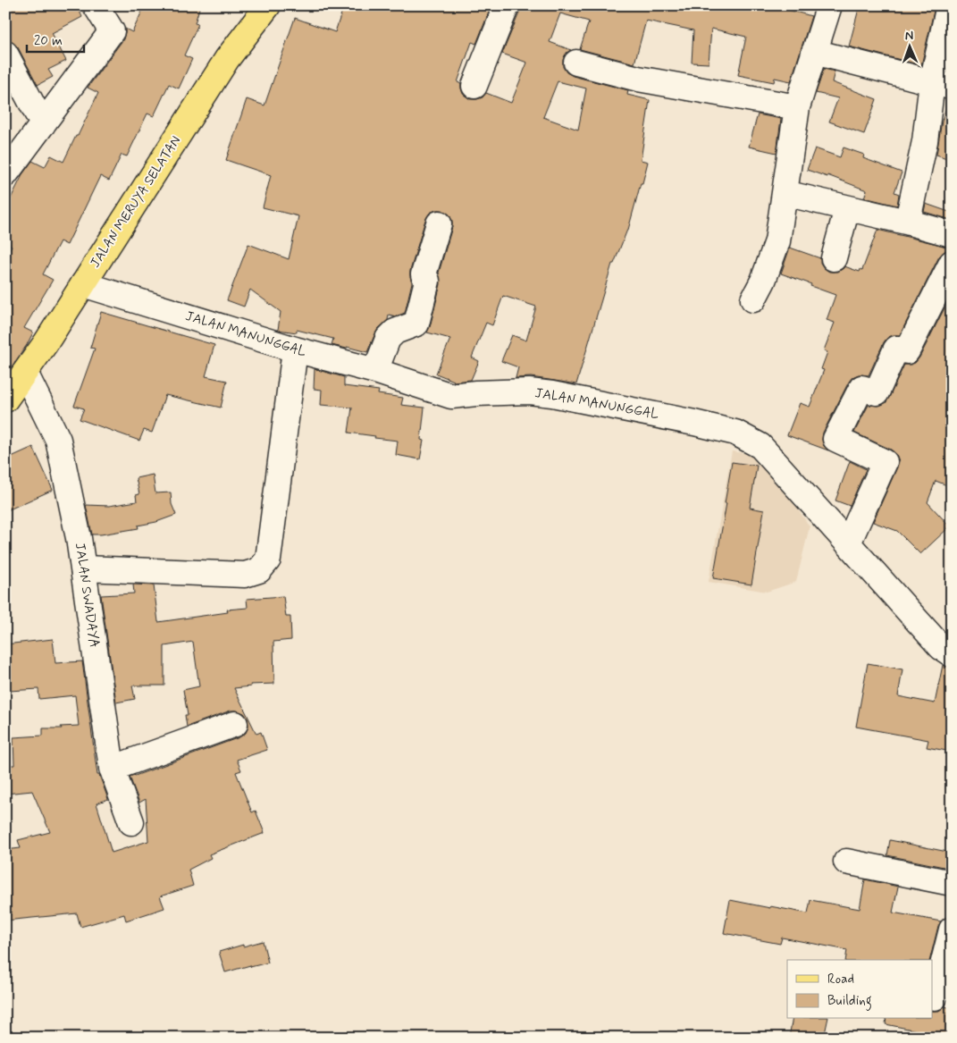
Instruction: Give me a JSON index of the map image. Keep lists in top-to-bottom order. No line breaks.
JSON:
{"streets":{"main road":["JALAN MERUYA SELATAN"],"street":["JALAN MANUNGGAL","JALAN SWADAYA"]},"crossings":[["JALAN MERUYA SELATAN","JALAN MANUNGGAL"],["JALAN MERUYA SELATAN","JALAN SWADAYA"]],"legend":["Road","Building"],"scale_bar":"20 m","north":"top"}
